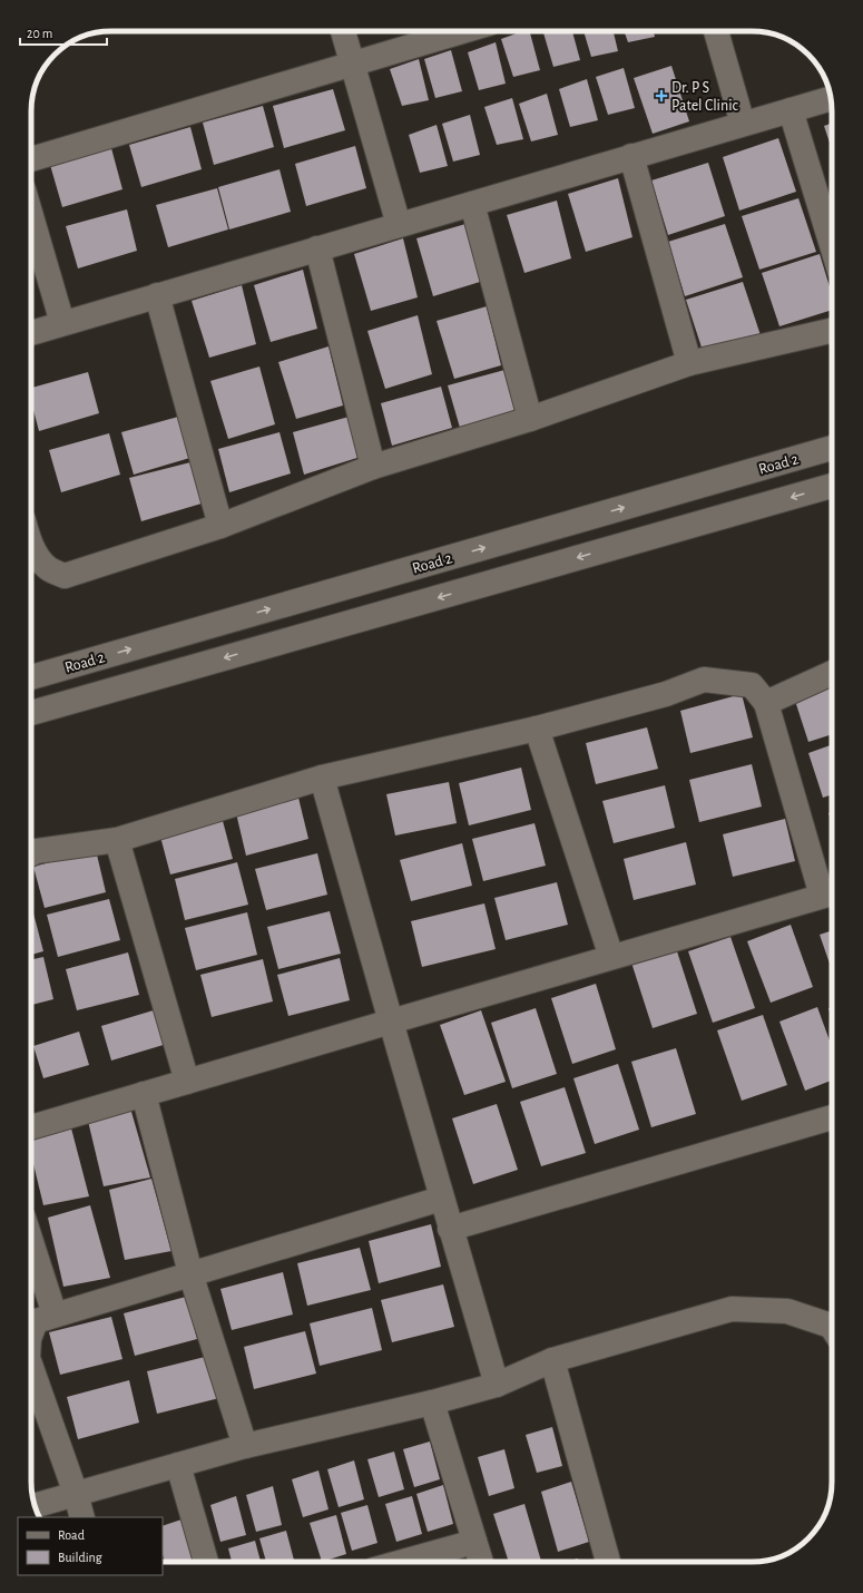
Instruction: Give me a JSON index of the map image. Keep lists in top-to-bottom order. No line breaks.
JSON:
{"streets":{"street":["Road 2"]},"places":{"health":["Dr. P S Patel Clinic"]},"legend":["Road","Building"],"scale_bar":"20 m"}
